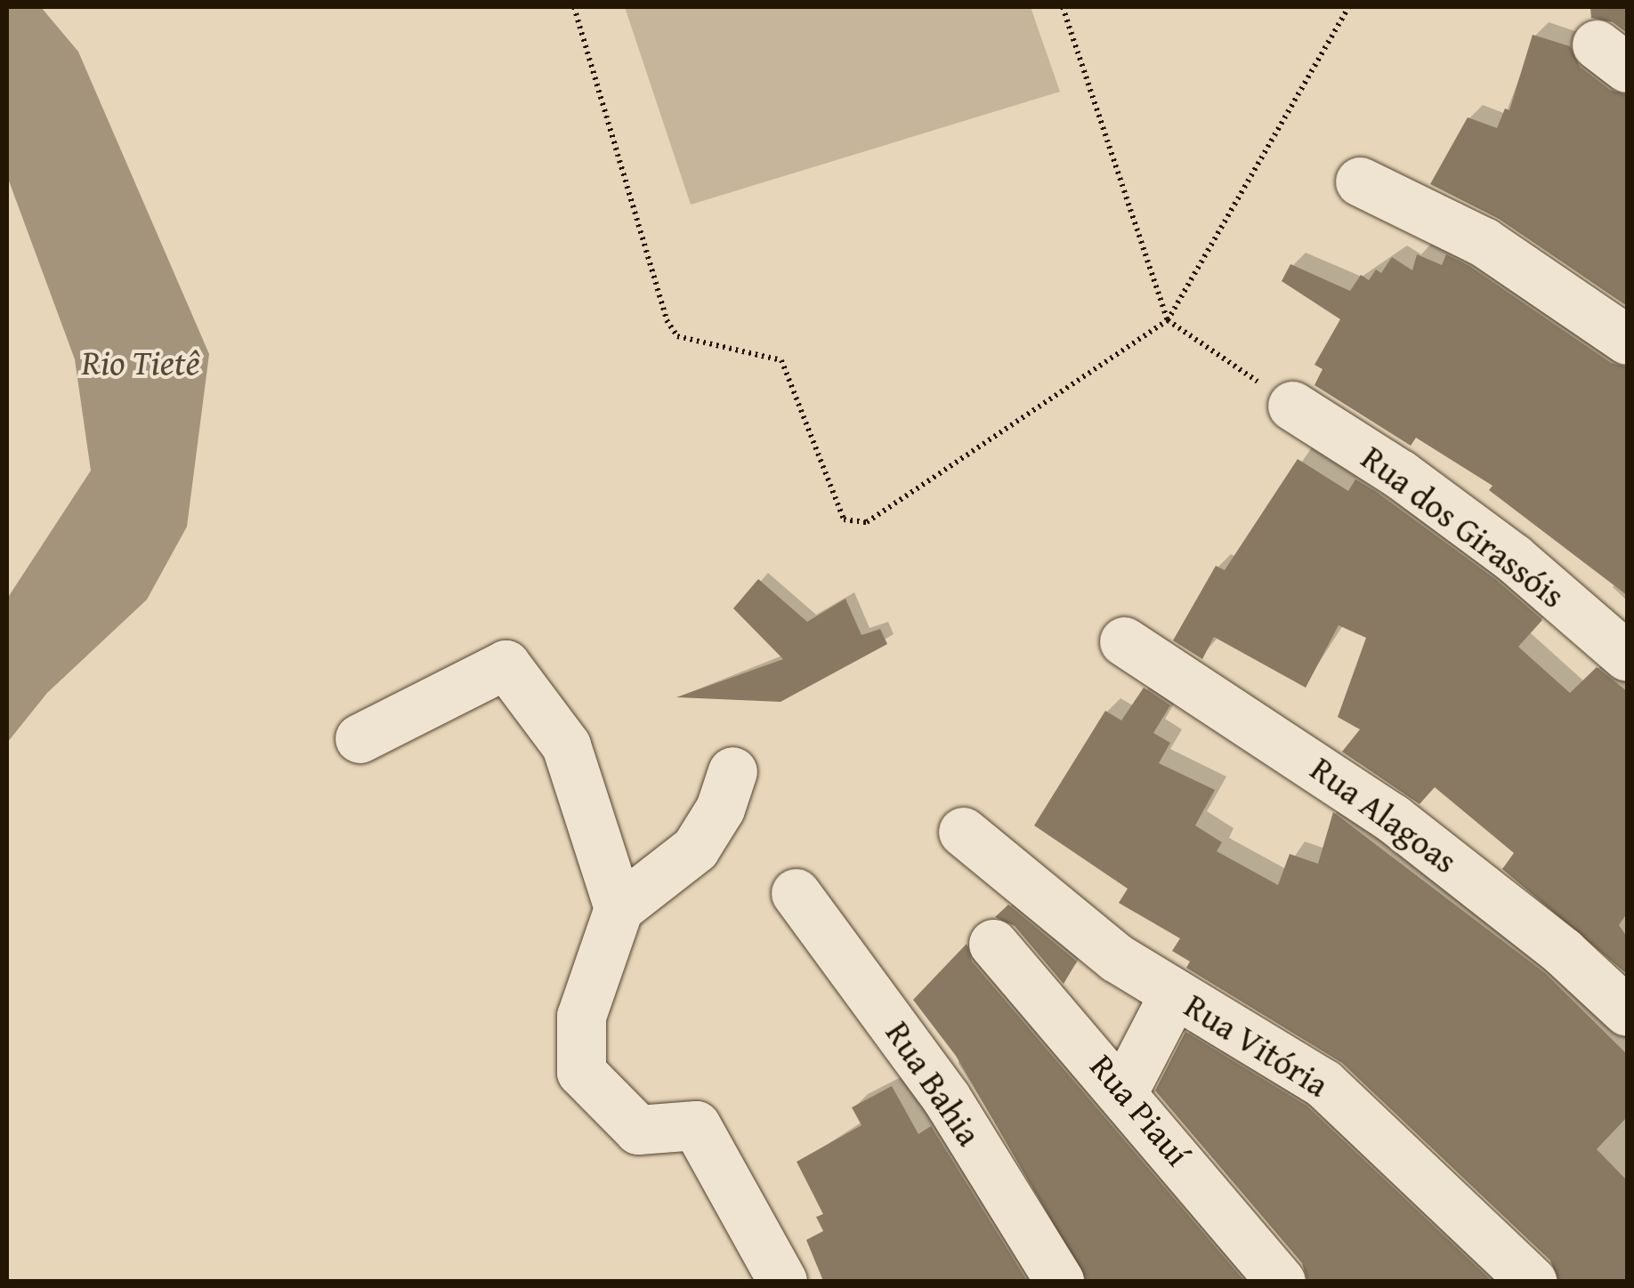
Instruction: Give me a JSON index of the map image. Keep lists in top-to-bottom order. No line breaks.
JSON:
{"streets":{"street":["Rua dos Girassóis","Rua Alagoas","Rua Vitória","Rua Bahia","Rua Piauí"]},"water":["Rio Tietê"]}
